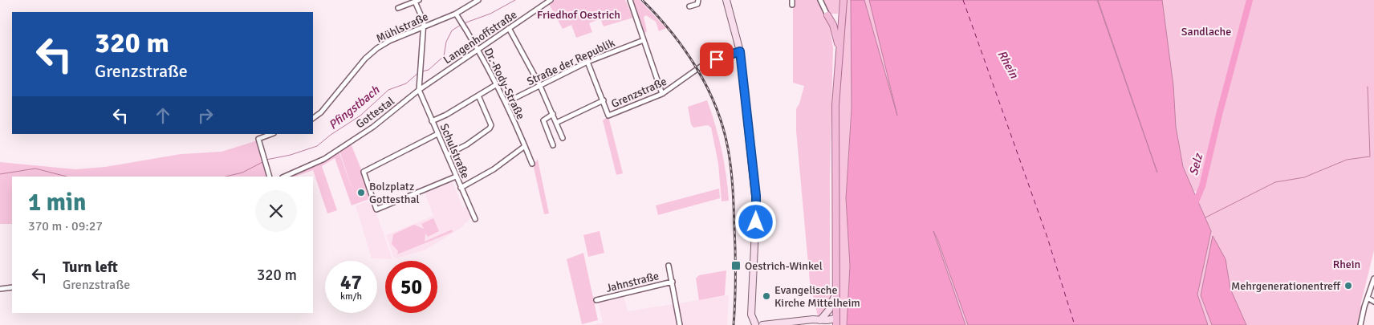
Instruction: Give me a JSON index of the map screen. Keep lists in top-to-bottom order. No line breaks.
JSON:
{"streets":{"street":["Mühlstraße","Langenhoffstraße","Straße der Republik","Dr.-Rody-Straße","Grenzstraße","Gottestal","Schulstraße","Jahnstraße"]},"crossings":[["Mühlstraße","Dr.-Rody-Straße"],["Langenhoffstraße","Dr.-Rody-Straße"],["Langenhoffstraße","Gottestal"],["Langenhoffstraße","Schulstraße"],["Straße der Republik","Dr.-Rody-Straße"],["Gottestal","Schulstraße"]],"water":["Rhein","Pfingstbach","Selz"],"parks":["Friedhof Oestrich","Sandlache","Rhein"],"places":{"other":["Bolzplatz Gottesthal","Mehrgenerationentreff","Evangelische Kirche Mittelheim"],"transit":["Oestrich-Winkel"]},"page":{"turn":["320 m","Grenzstraße"],"heading":["1 min","370 m · 09:27"],"list":[{"name":"Turn left","note":"Grenzstraße","value":"320 m"}],"speed":"47 km/h","limit":"50"}}
